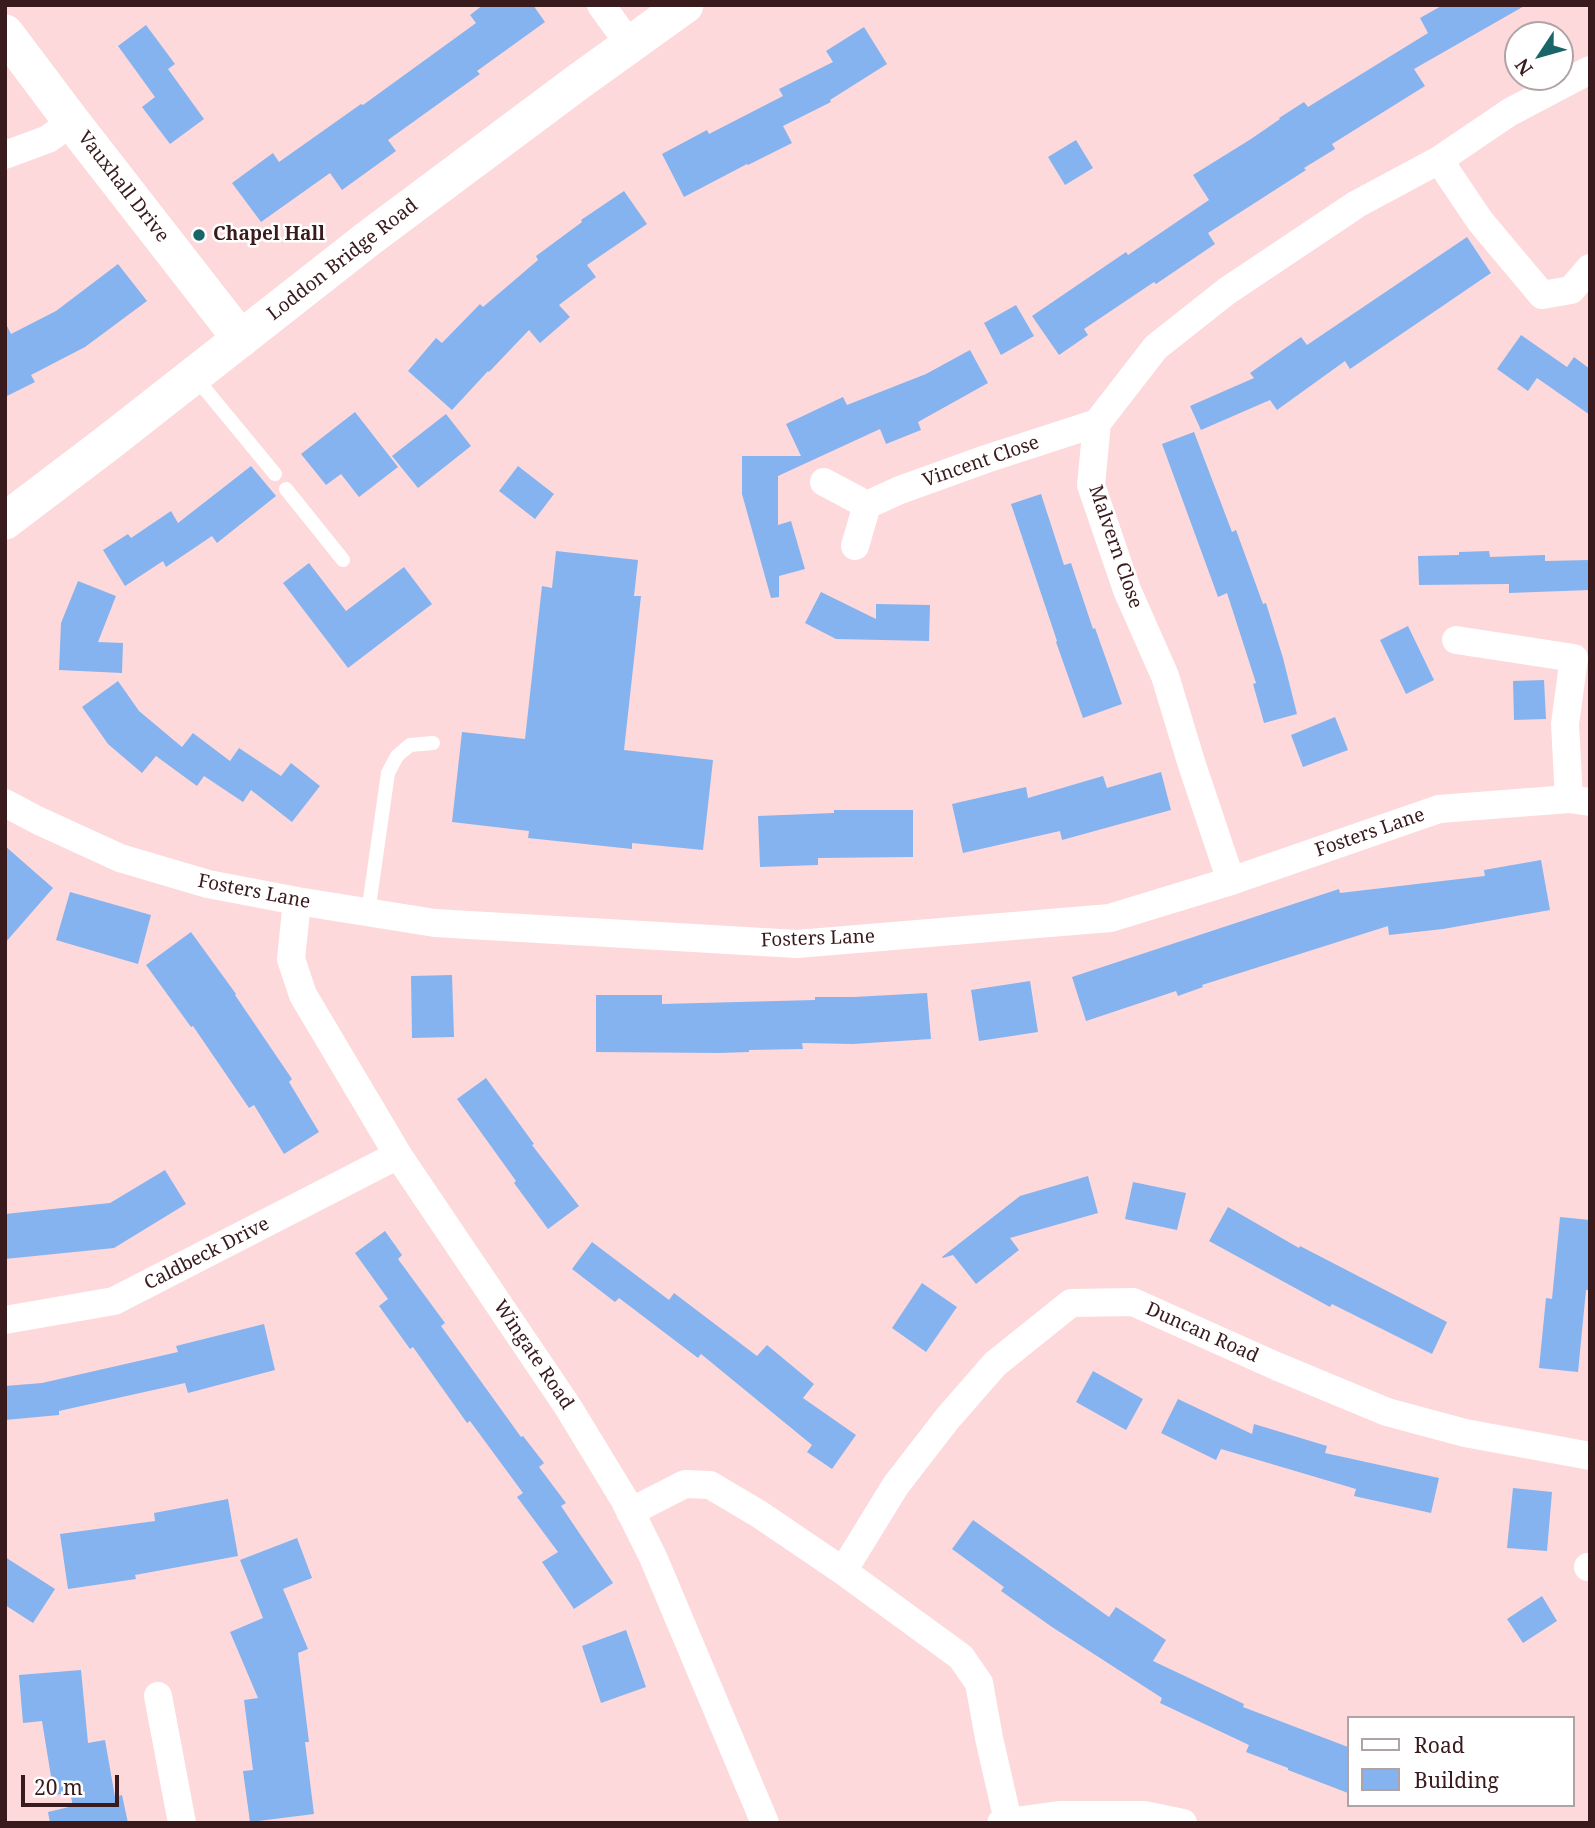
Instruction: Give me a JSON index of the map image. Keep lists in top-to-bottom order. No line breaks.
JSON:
{"streets":{"street":["Vauxhall Drive","Loddon Bridge Road","Vincent Close","Malvern Close","Fosters Lane","Caldbeck Drive","Duncan Road","Wingate Road"]},"crossings":[["Vauxhall Drive","Loddon Bridge Road"],["Vincent Close","Malvern Close"],["Malvern Close","Fosters Lane"],["Fosters Lane","Wingate Road"],["Caldbeck Drive","Wingate Road"]],"places":["Chapel Hall"],"legend":["Road","Building"],"scale_bar":"20 m","north":"bottom left"}
